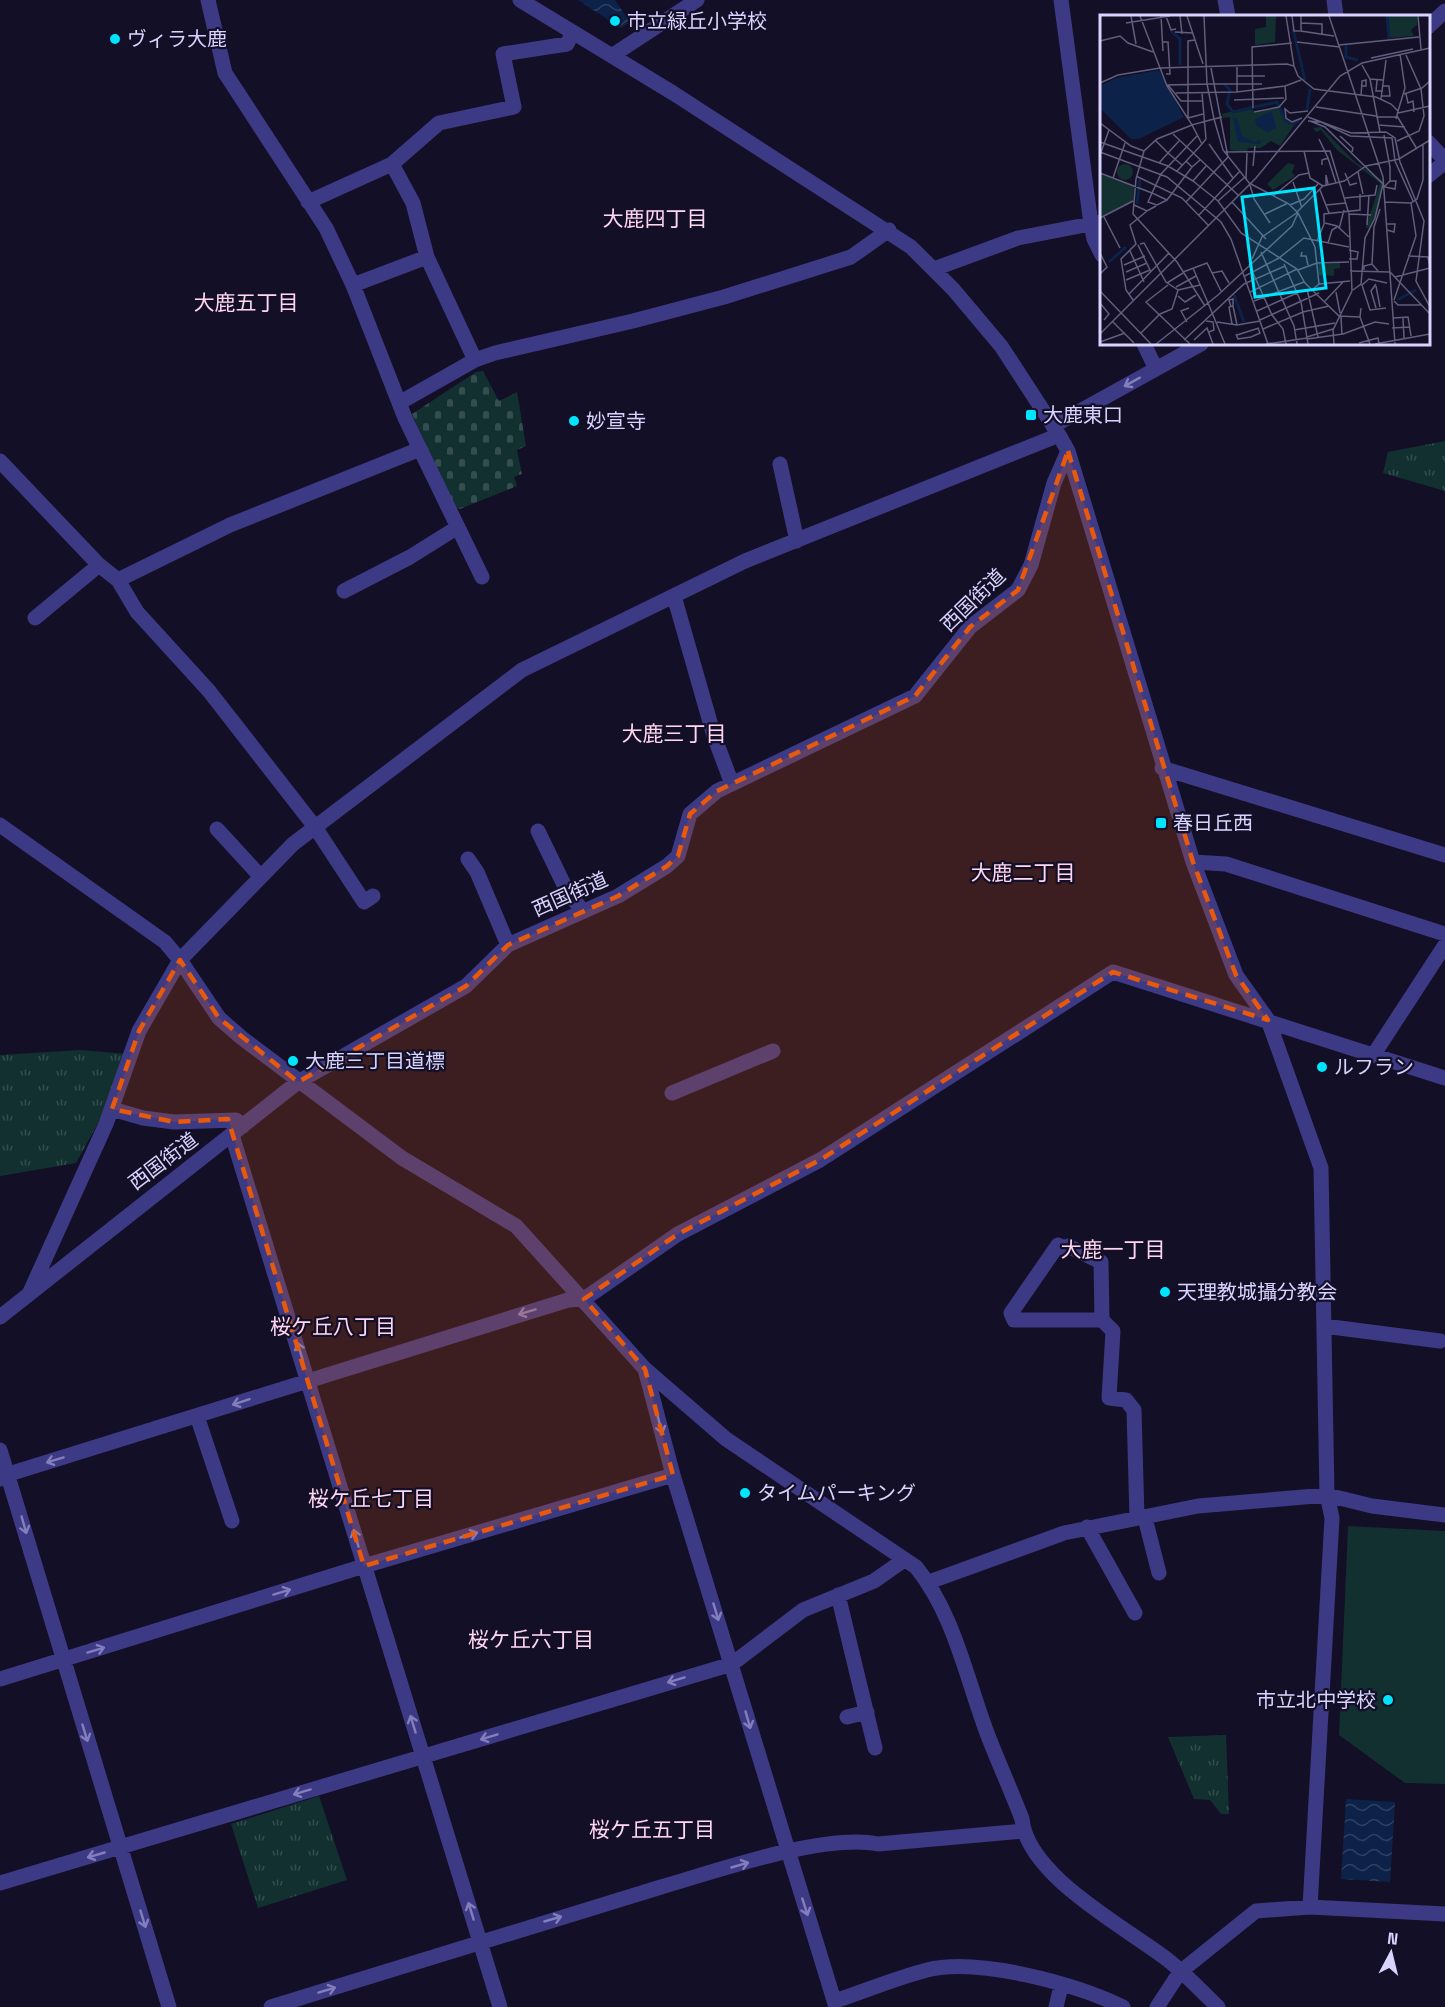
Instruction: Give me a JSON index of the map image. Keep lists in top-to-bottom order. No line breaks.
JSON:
{"streets":{"street":["西国街道"]},"districts":["大鹿四丁目","大鹿五丁目","大鹿三丁目","大鹿二丁目","大鹿一丁目","桜ケ丘八丁目","桜ケ丘七丁目","桜ケ丘六丁目","桜ケ丘五丁目"],"places":{"other":["市立緑丘小学校","ヴィラ大鹿","妙宣寺","大鹿三丁目道標","ルフラン","天理教城攝分教会","タイムパーキング","市立北中学校"],"transit":["大鹿東口","春日丘西"]},"north":"top"}
